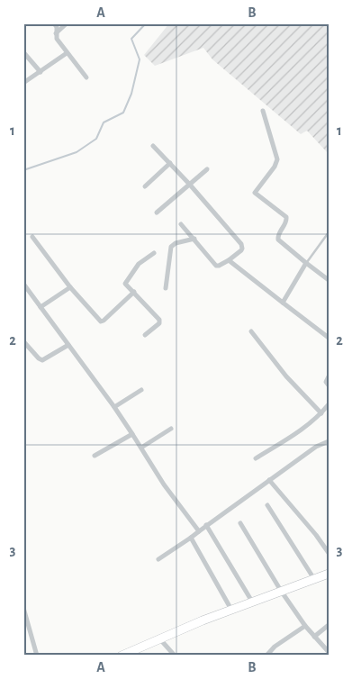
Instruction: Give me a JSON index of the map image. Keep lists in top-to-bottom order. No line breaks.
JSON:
{"grid":{"columns":["A","B"],"rows":["1","2","3"]}}
